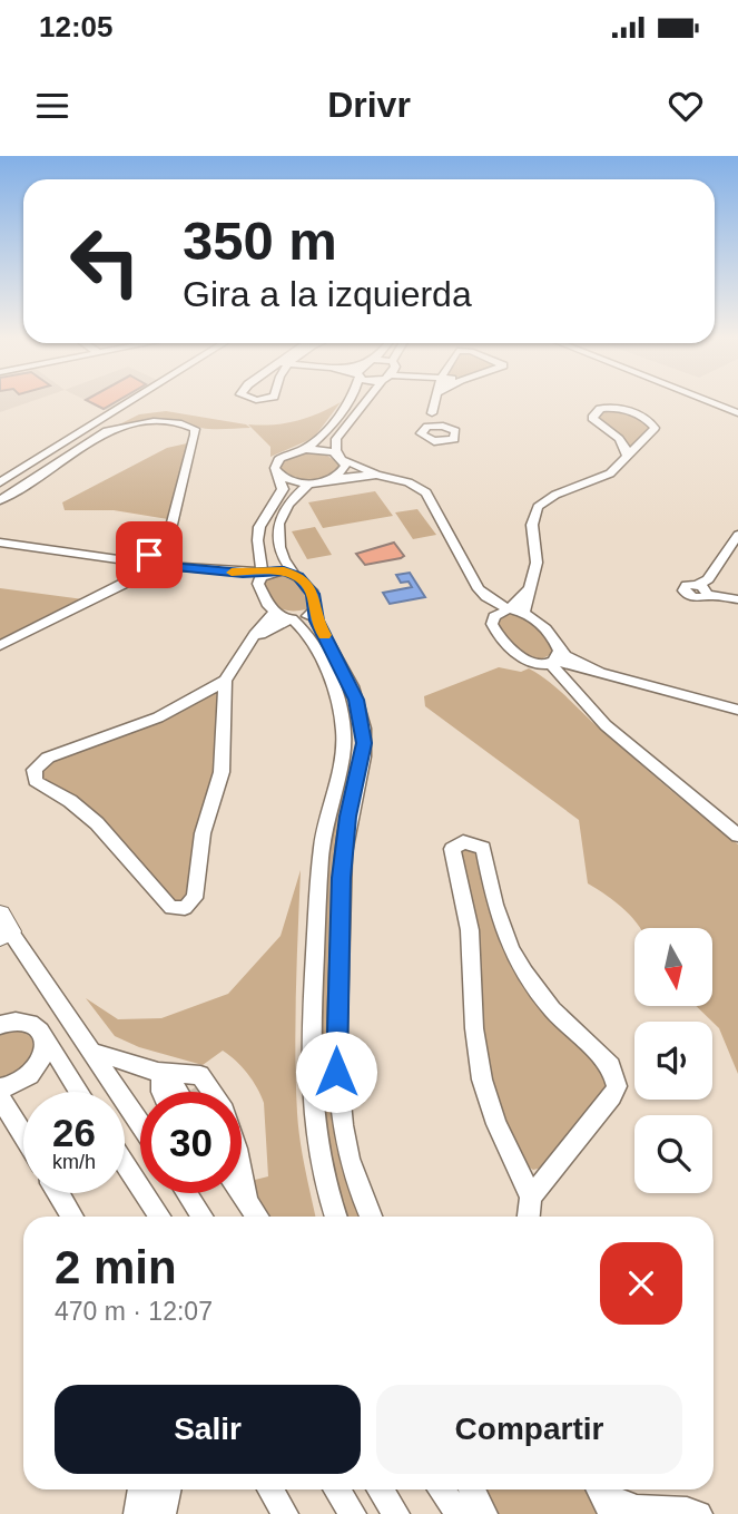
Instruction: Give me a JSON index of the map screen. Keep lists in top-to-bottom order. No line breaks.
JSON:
{"north":"bottom","page":{"status":"12:05","header":"Drivr","turn":["350 m","Gira a la izquierda"],"speed":"26 km/h","limit":"30","heading":["2 min","470 m · 12:07"],"buttons":["Salir","Compartir"]}}
